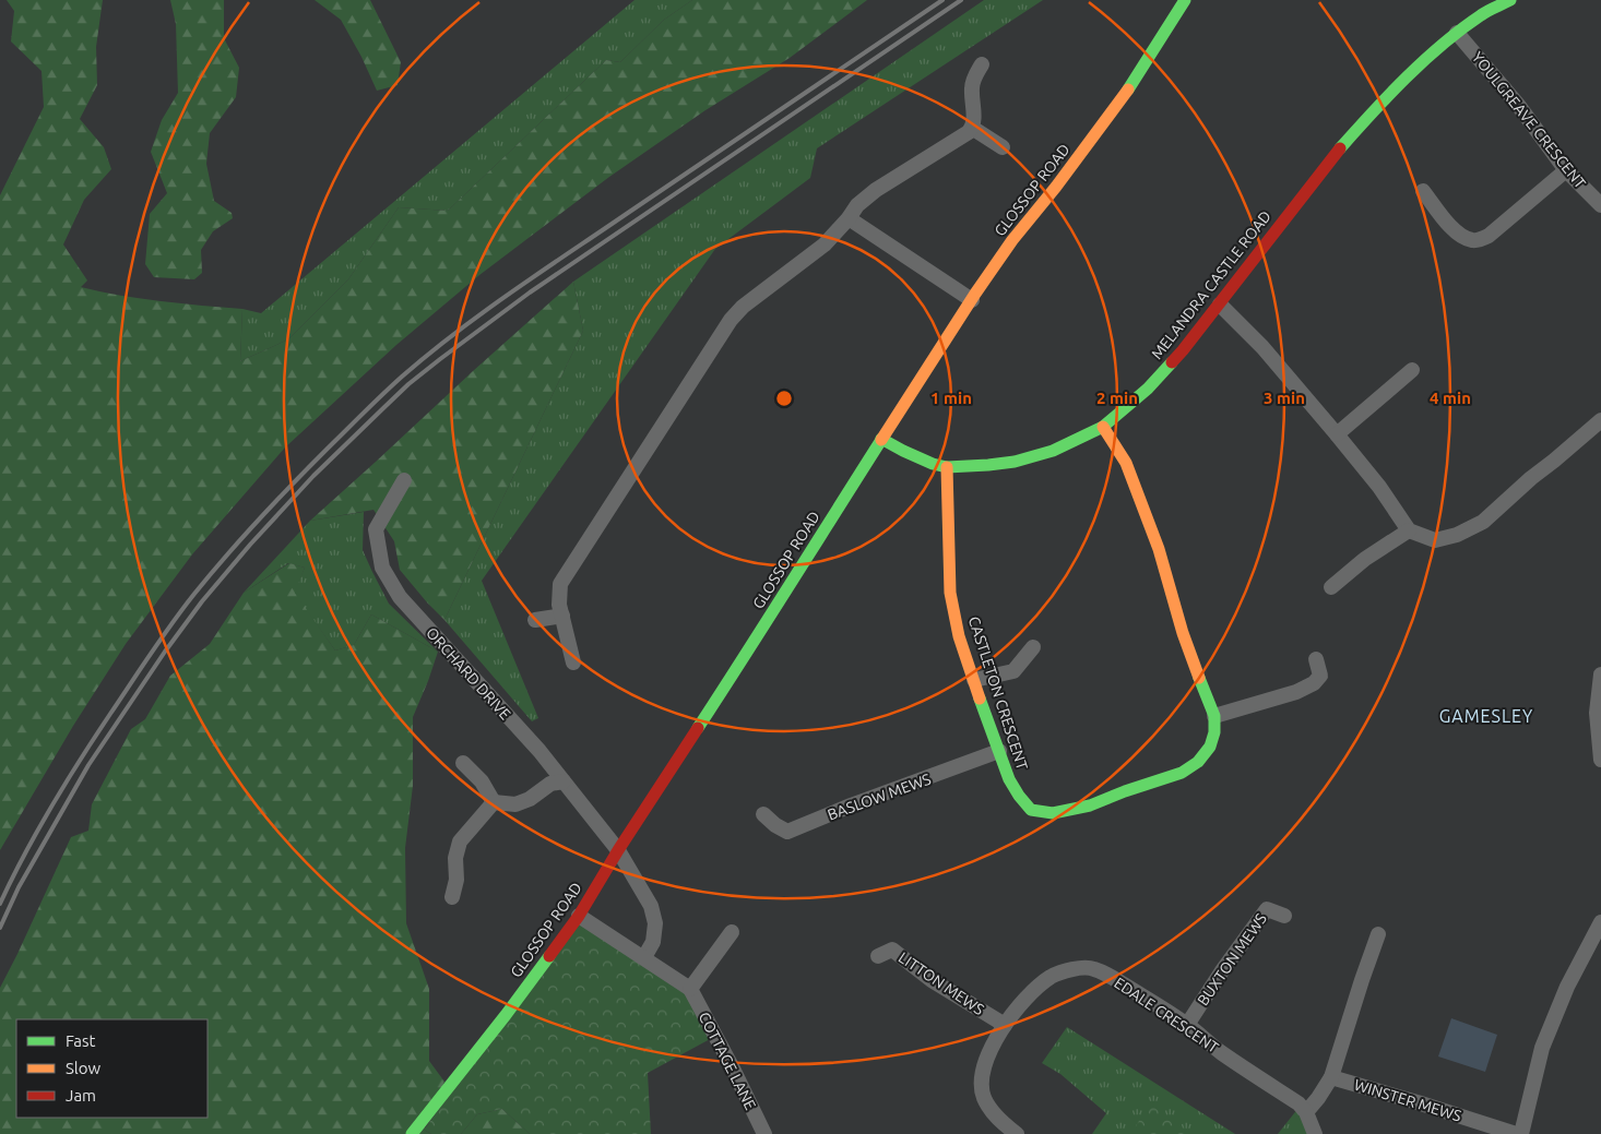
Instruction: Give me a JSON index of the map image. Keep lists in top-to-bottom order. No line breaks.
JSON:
{"streets":{"street":["YOULGREAVE CRESCENT","GLOSSOP ROAD","MELANDRA CASTLE ROAD","ORCHARD DRIVE","CASTLETON CRESCENT","BASLOW MEWS","BUXTON MEWS","LITTON MEWS","EDALE CRESCENT","COTTAGE LANE","WINSTER MEWS"]},"crossings":[["YOULGREAVE CRESCENT","MELANDRA CASTLE ROAD"],["GLOSSOP ROAD","MELANDRA CASTLE ROAD"],["GLOSSOP ROAD","ORCHARD DRIVE"],["GLOSSOP ROAD","COTTAGE LANE"],["MELANDRA CASTLE ROAD","CASTLETON CRESCENT"],["CASTLETON CRESCENT","BASLOW MEWS"],["BUXTON MEWS","EDALE CRESCENT"],["LITTON MEWS","EDALE CRESCENT"]],"districts":["GAMESLEY"],"legend":["Fast","Slow","Jam"],"rings":["1 min","2 min","3 min","4 min"]}
